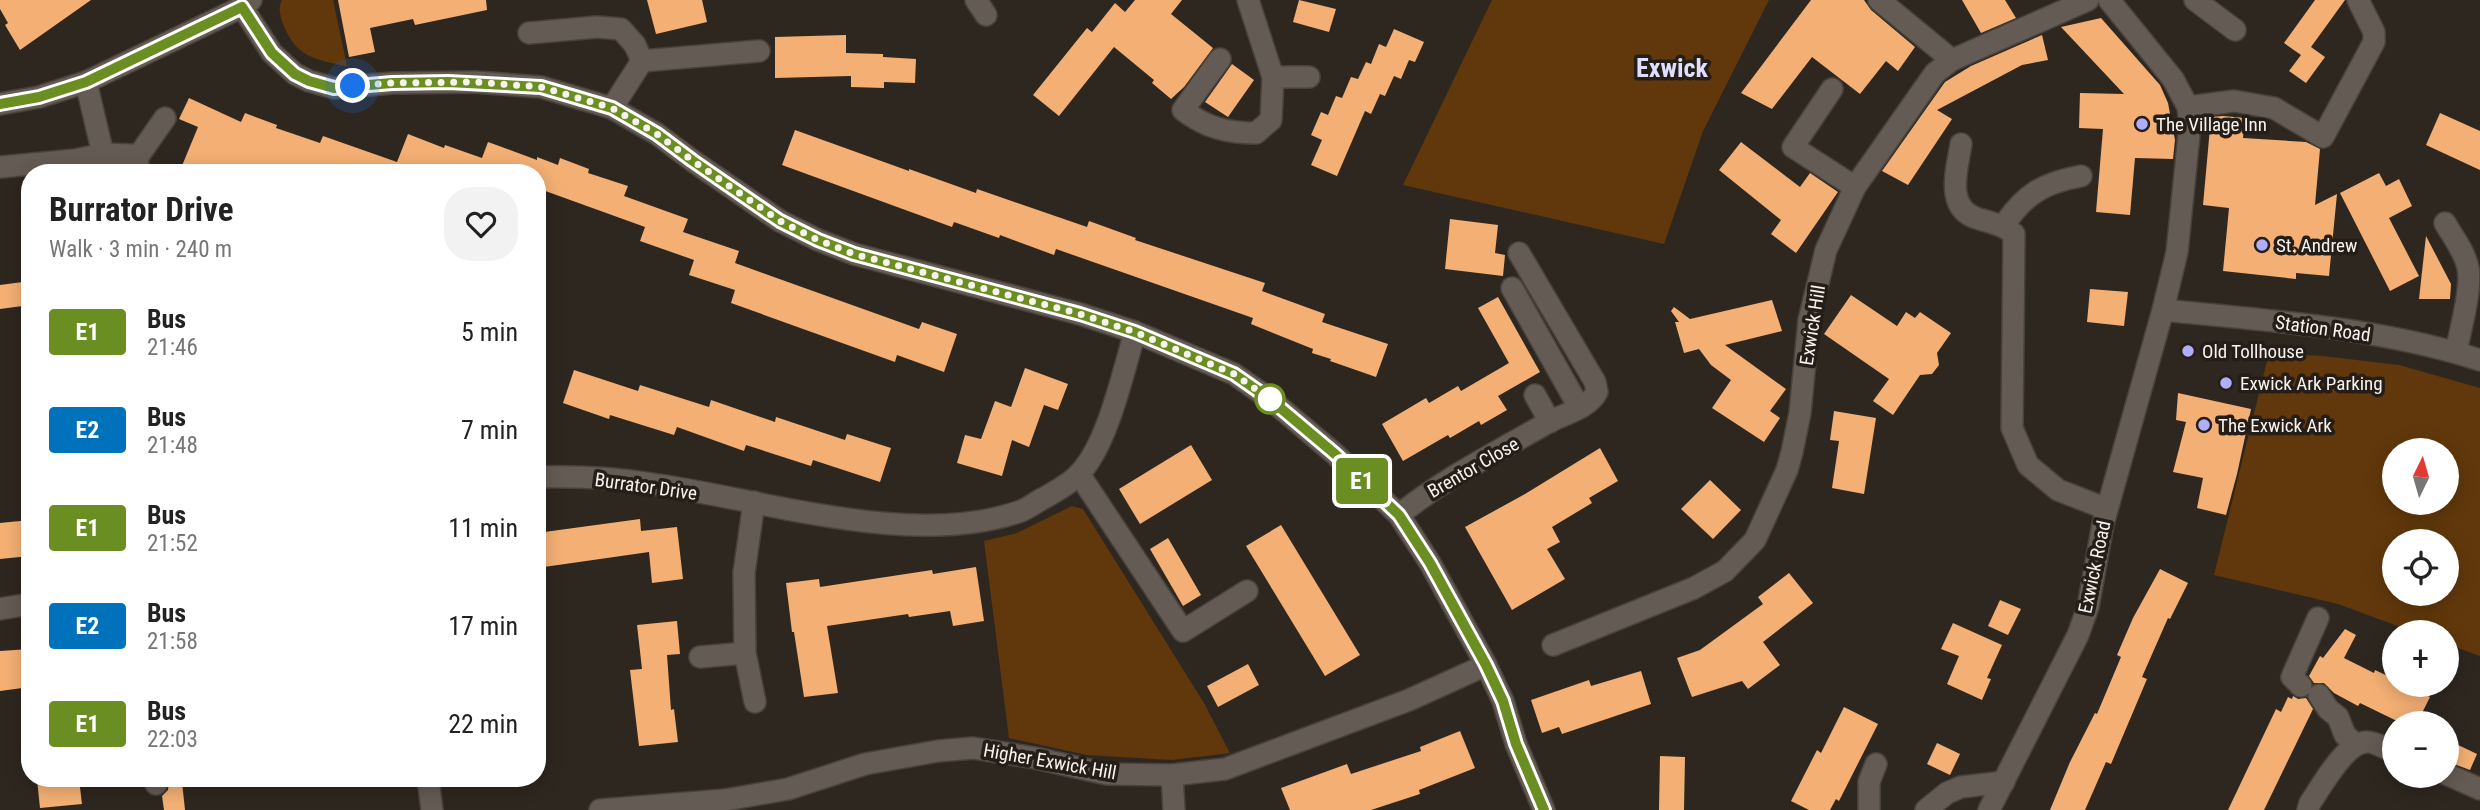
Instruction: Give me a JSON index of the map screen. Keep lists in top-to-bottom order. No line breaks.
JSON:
{"streets":{"street":["Exwick Hill","Station Road","Brentor Close","Burrator Drive","Exwick Road","Higher Exwick Hill"]},"crossings":[["Station Road","Exwick Road"]],"districts":["Exwick"],"places":["The Village Inn","St. Andrew","Old Tollhouse","Exwick Ark Parking","The Exwick Ark"],"lines":["bus line E1"],"north":"top","page":{"on_map":"E1","heading":["Burrator Drive","Walk · 3 min · 240 m"],"list":[{"mark":"E1","name":"Bus","note":"21:46","value":"5 min"},{"mark":"E2","name":"Bus","note":"21:48","value":"7 min"},{"mark":"E1","name":"Bus","note":"21:52","value":"11 min"},{"mark":"E2","name":"Bus","note":"21:58","value":"17 min"},{"mark":"E1","name":"Bus","note":"22:03","value":"22 min"}],"map_buttons":["+","−"]}}
